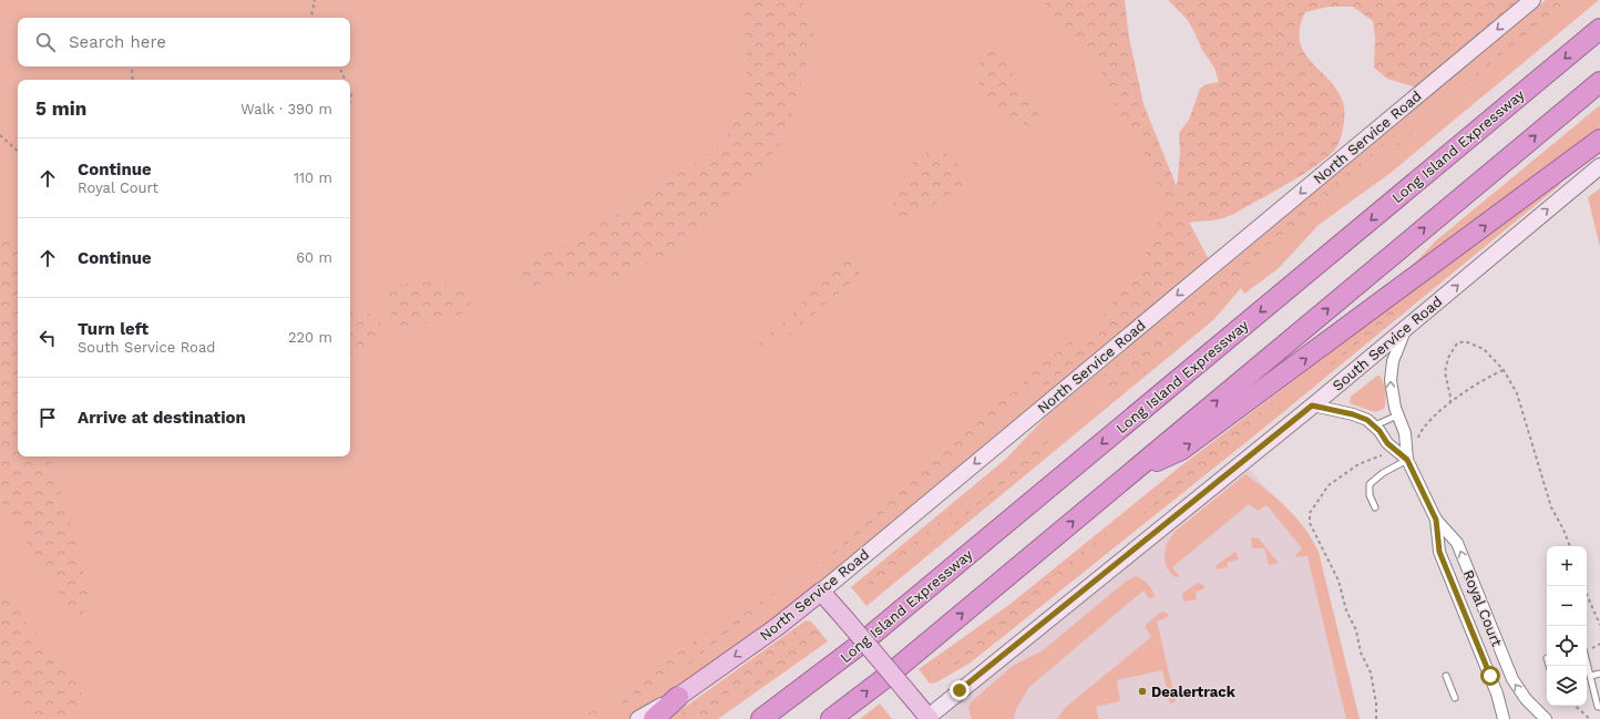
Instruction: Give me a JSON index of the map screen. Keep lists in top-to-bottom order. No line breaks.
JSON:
{"streets":{"highway":["Long Island Expressway"],"main road":["North Service Road","South Service Road"],"street":["Royal Court"]},"one_way":["North Service Road"],"places":["Dealertrack"],"page":{"search":"Search here","heading":["5 min","Walk · 390 m"],"list":[["Continue","Royal Court","110 m"],["Continue","60 m"],["Turn left","South Service Road","220 m"],"Arrive at destination"],"map_buttons":["+","−"]}}
